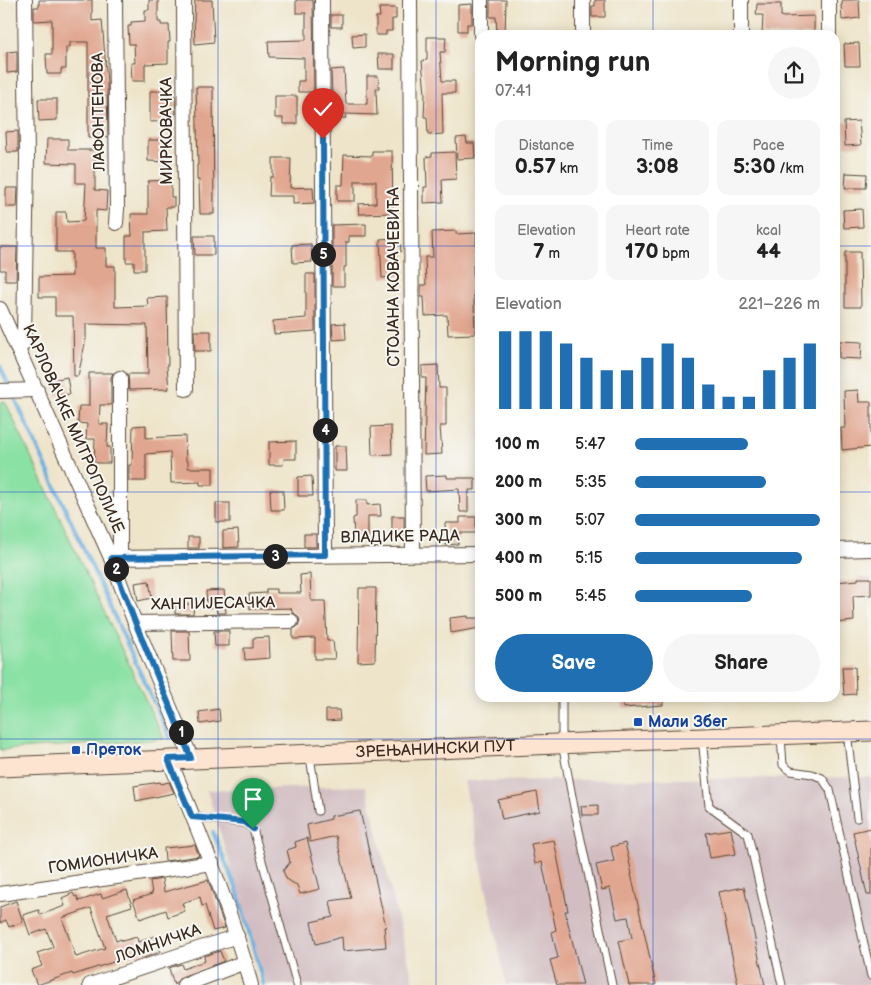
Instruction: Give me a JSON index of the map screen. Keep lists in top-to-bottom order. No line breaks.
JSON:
{"streets":{"main road":["ЗРЕЊАНИНСКИ ПУТ"],"street":["ЛАФОНТЕНОВА","МИРКОВАЧКА","СТОЈАНА КОВАЧЕВИЋА","КАРЛОВАЧКЕ МИТРОПОЛИЈЕ","ВЛАДИКЕ РАДА","ХАНПИЈЕСАЧКА","ГОМИОНИЧКА","ЛОМНИЧКА"]},"crossings":[["СТОЈАНА КОВАЧЕВИЋА","ВЛАДИКЕ РАДА"],["КАРЛОВАЧКЕ МИТРОПОЛИЈЕ","ВЛАДИКЕ РАДА"],["КАРЛОВАЧКЕ МИТРОПОЛИЈЕ","ХАНПИЈЕСАЧКА"],["КАРЛОВАЧКЕ МИТРОПОЛИЈЕ","ЗРЕЊАНИНСКИ ПУТ"]],"places":{"transit":["Мали Збег","Преток"]},"page":{"heading":["Morning run","07:41"],"stats":[["Distance","0.57 km"],["Time","3:08"],["Pace","5:30 /km"],["Elevation","7 m"],["Heart rate","170 bpm"],["kcal","44"]],"pins":["5","4","3","2","1"],"chart":["Elevation","221–226 m"],"list":[{"name":"100 m","note":"5:47"},{"name":"200 m","note":"5:35"},{"name":"300 m","note":"5:07"},{"name":"400 m","note":"5:15"},{"name":"500 m","note":"5:45"}],"buttons":["Save","Share"]}}
